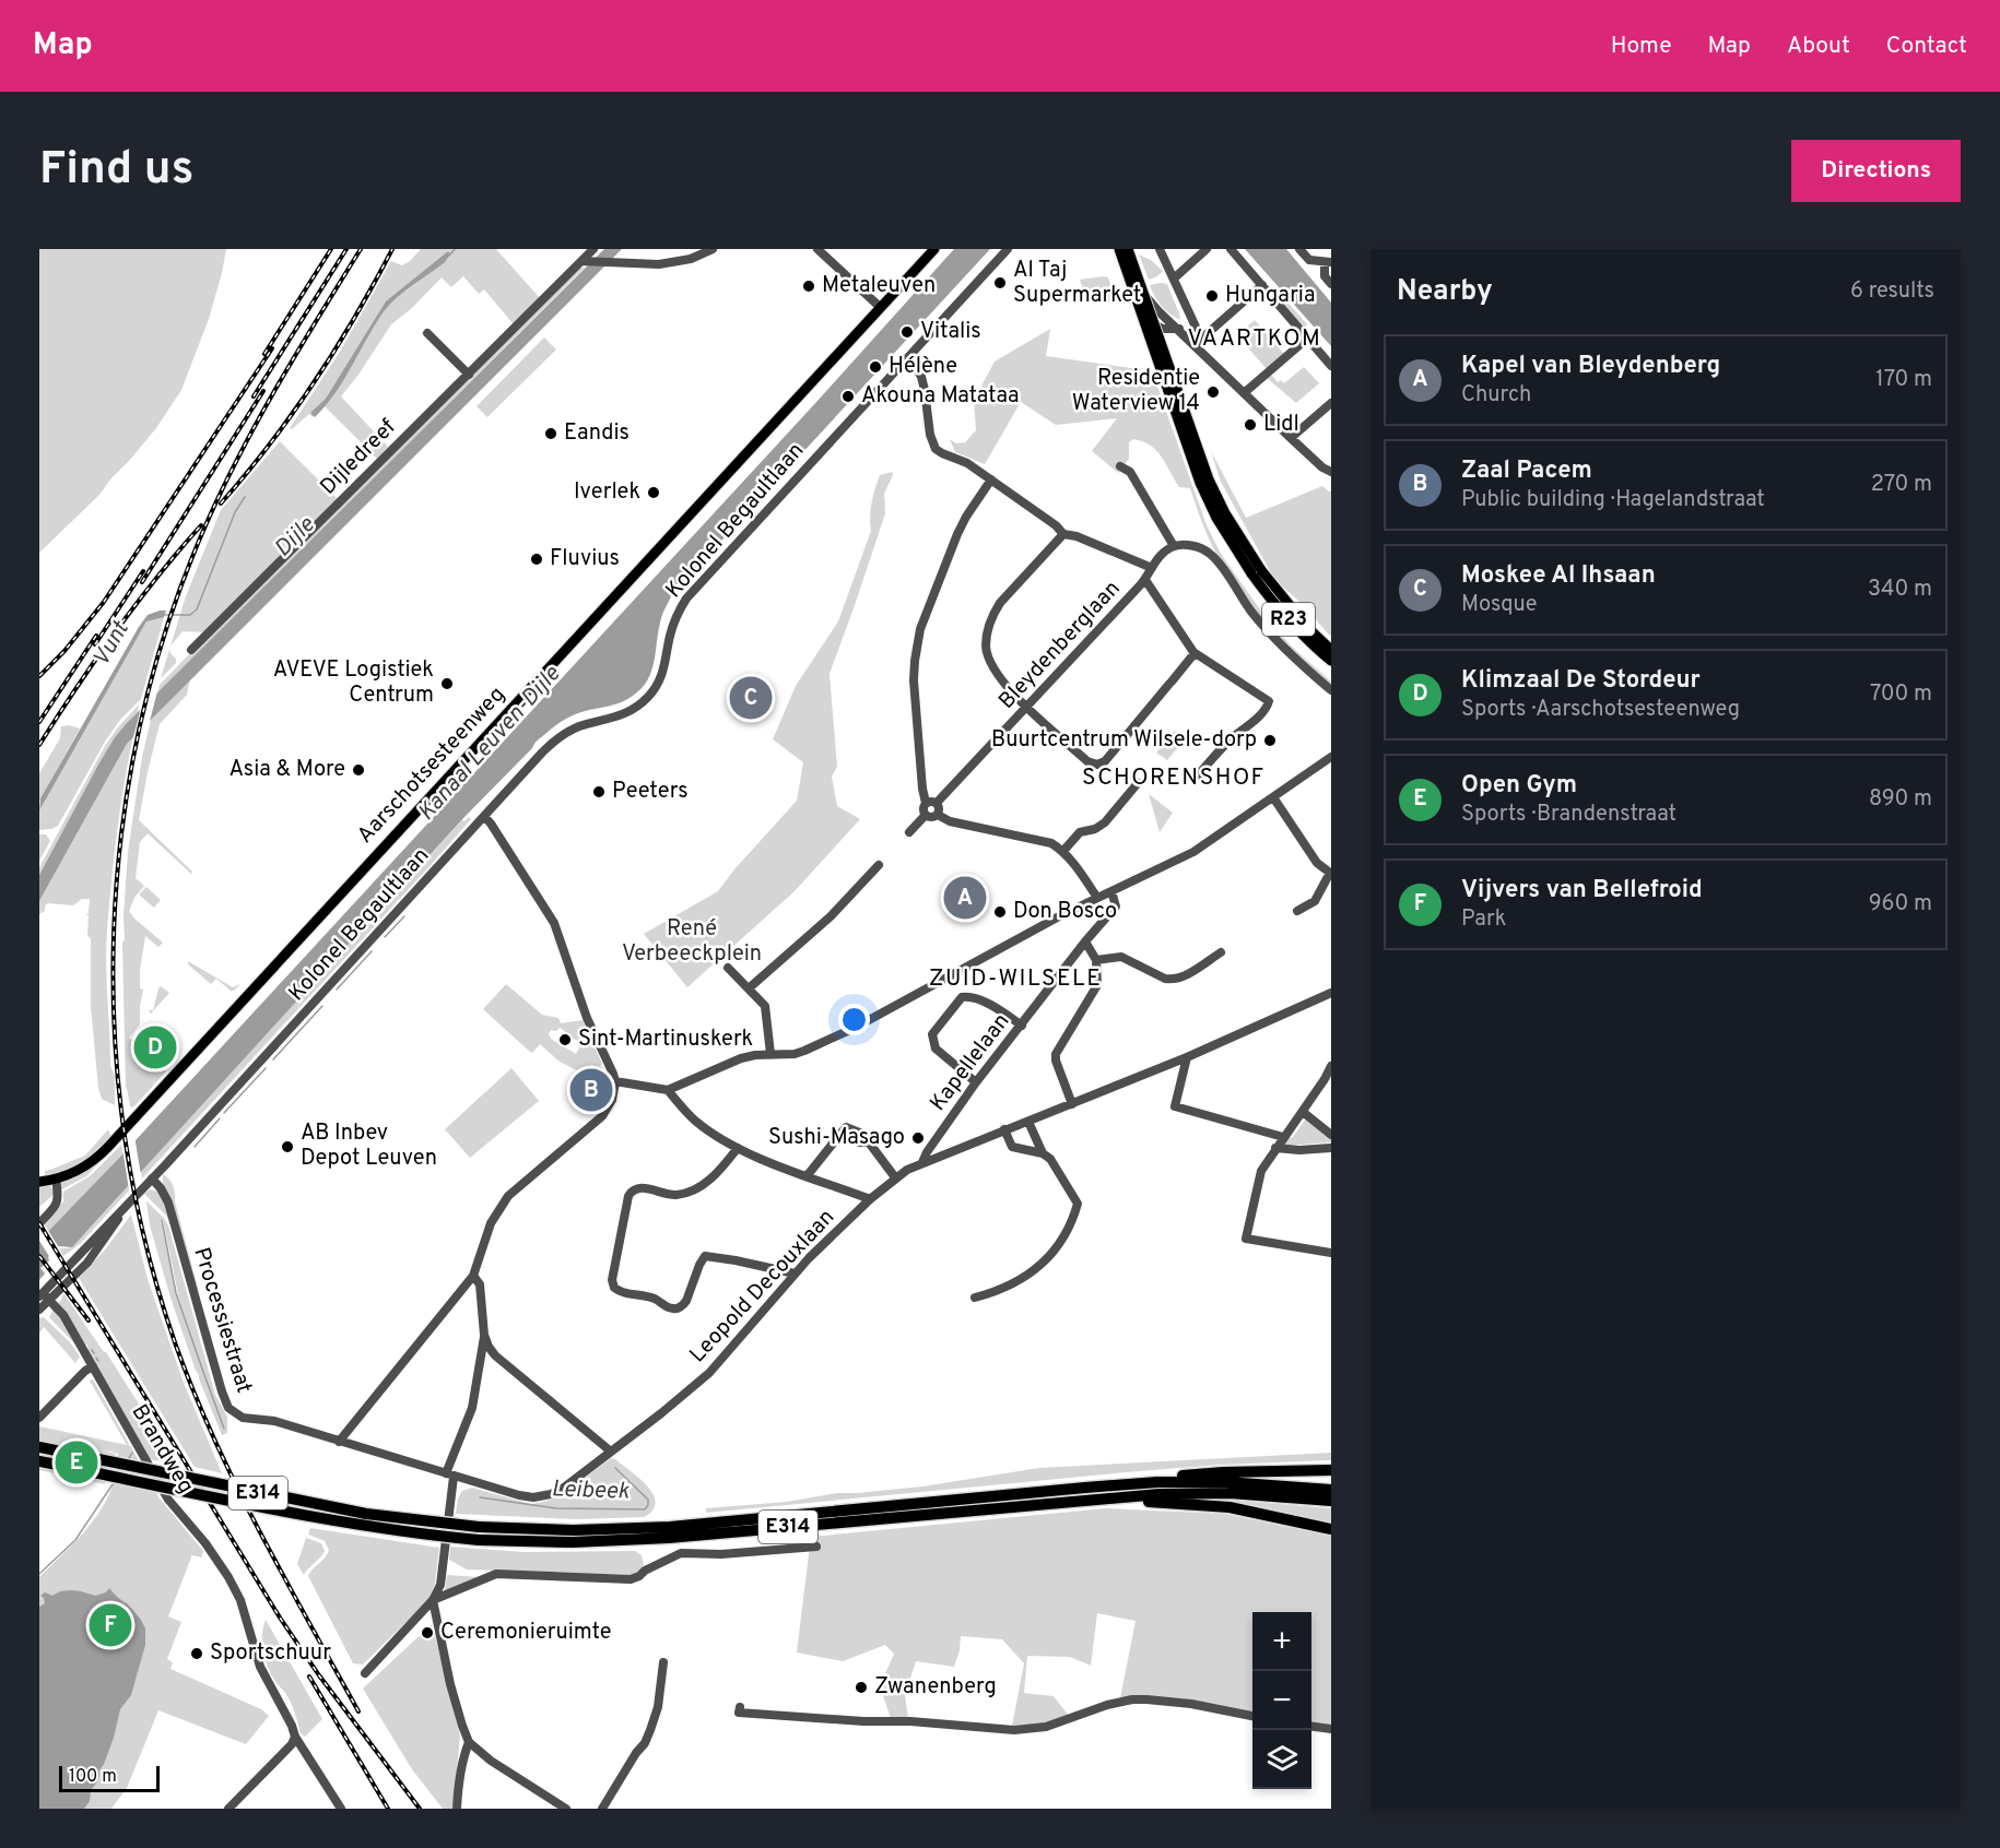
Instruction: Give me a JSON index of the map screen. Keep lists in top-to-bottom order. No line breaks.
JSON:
{"streets":{"highway":["E314"],"main road":["R23","Aarschotsesteenweg"],"street":["Dijledreef","Kolonel Begaultlaan","Bleydenberglaan","Kapellelaan","Leopold Decouxlaan","Processiestraat","Brandweg"]},"crossings":[["Kolonel Begaultlaan","Processiestraat"],["Kolonel Begaultlaan","Brandweg"],["Kapellelaan","Leopold Decouxlaan"],["Leopold Decouxlaan","Processiestraat"]],"districts":["VAARTKOM","SCHORENSHOF","ZUID-WILSELE"],"water":["Dijle","Vunt","Kanaal Leuven-Dijle","Leibeek"],"parks":["René Verbeeckplein"],"places":["Al Taj Supermarket","Metaleuven","Hungaria","Vitalis","Hélène","Residentie Waterview 14","Akouna Matataa","Lidl","Eandis","Iverlek","Fluvius","AVEVE Logistiek Centrum","Buurtcentrum Wilsele-dorp","Asia & More","Peeters","Don Bosco","Sint-Martinuskerk","Sushi-Masago","AB Inbev Depot Leuven","Ceremonieruimte","Sportschuur","Zwanenberg"],"scale_bar":"100 m","page":{"header":"Map","nav":["Home","Map","About","Contact"],"buttons":"Directions","title":"Find us","heading":["Nearby","6 results"],"list":[{"mark":"A","name":"Kapel van Bleydenberg","note":"Church","value":"170 m"},{"mark":"B","name":"Zaal Pacem","note":"Public building · Hagelandstraat","value":"270 m"},{"mark":"C","name":"Moskee Al Ihsaan","note":"Mosque","value":"340 m"},{"mark":"D","name":"Klimzaal De Stordeur","note":"Sports · Aarschotsesteenweg","value":"700 m"},{"mark":"E","name":"Open Gym","note":"Sports · Brandenstraat","value":"890 m"},{"mark":"F","name":"Vijvers van Bellefroid","note":"Park","value":"960 m"}],"pins":["C","A","D","B","E","F"],"map_buttons":["+","−"],"scale":"100 m"}}
